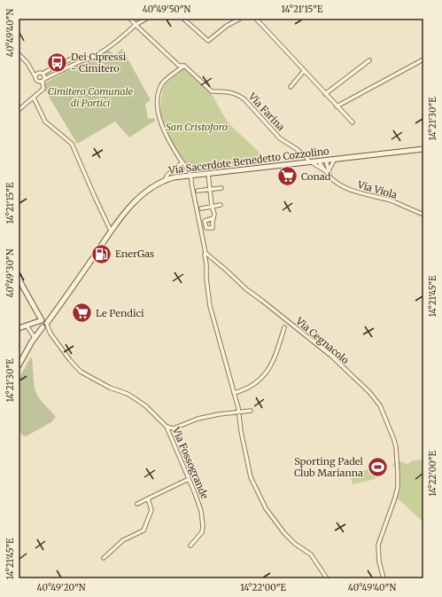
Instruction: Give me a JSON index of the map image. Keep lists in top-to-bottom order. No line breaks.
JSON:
{"streets":{"main road":["Via Sacerdote Benedetto Cozzolino"],"street":["Via Farina","Via Viola","Via Cegnacolo","Via Fossogrande"]},"crossings":[["Via Farina","Via Sacerdote Benedetto Cozzolino"],["Via Sacerdote Benedetto Cozzolino","Via Viola"],["Via Sacerdote Benedetto Cozzolino","Via Fossogrande"]],"parks":["Cimitero Comunale di Portici","San Cristoforo"],"places":{"bus stop":["Dei Cipressi - Cimitero"],"supermarket":["Conad","Le Pendici"],"fuel station":["EnerGas"],"sports":["Sporting Padel Club Marianna"]},"coordinates":["40°49'50\"N","14°21'15\"E","40°49'40\"N","14°21'30\"E","40°49'30\"N","14°21'45\"E","14°22'00\"E","40°49'20\"N"]}
